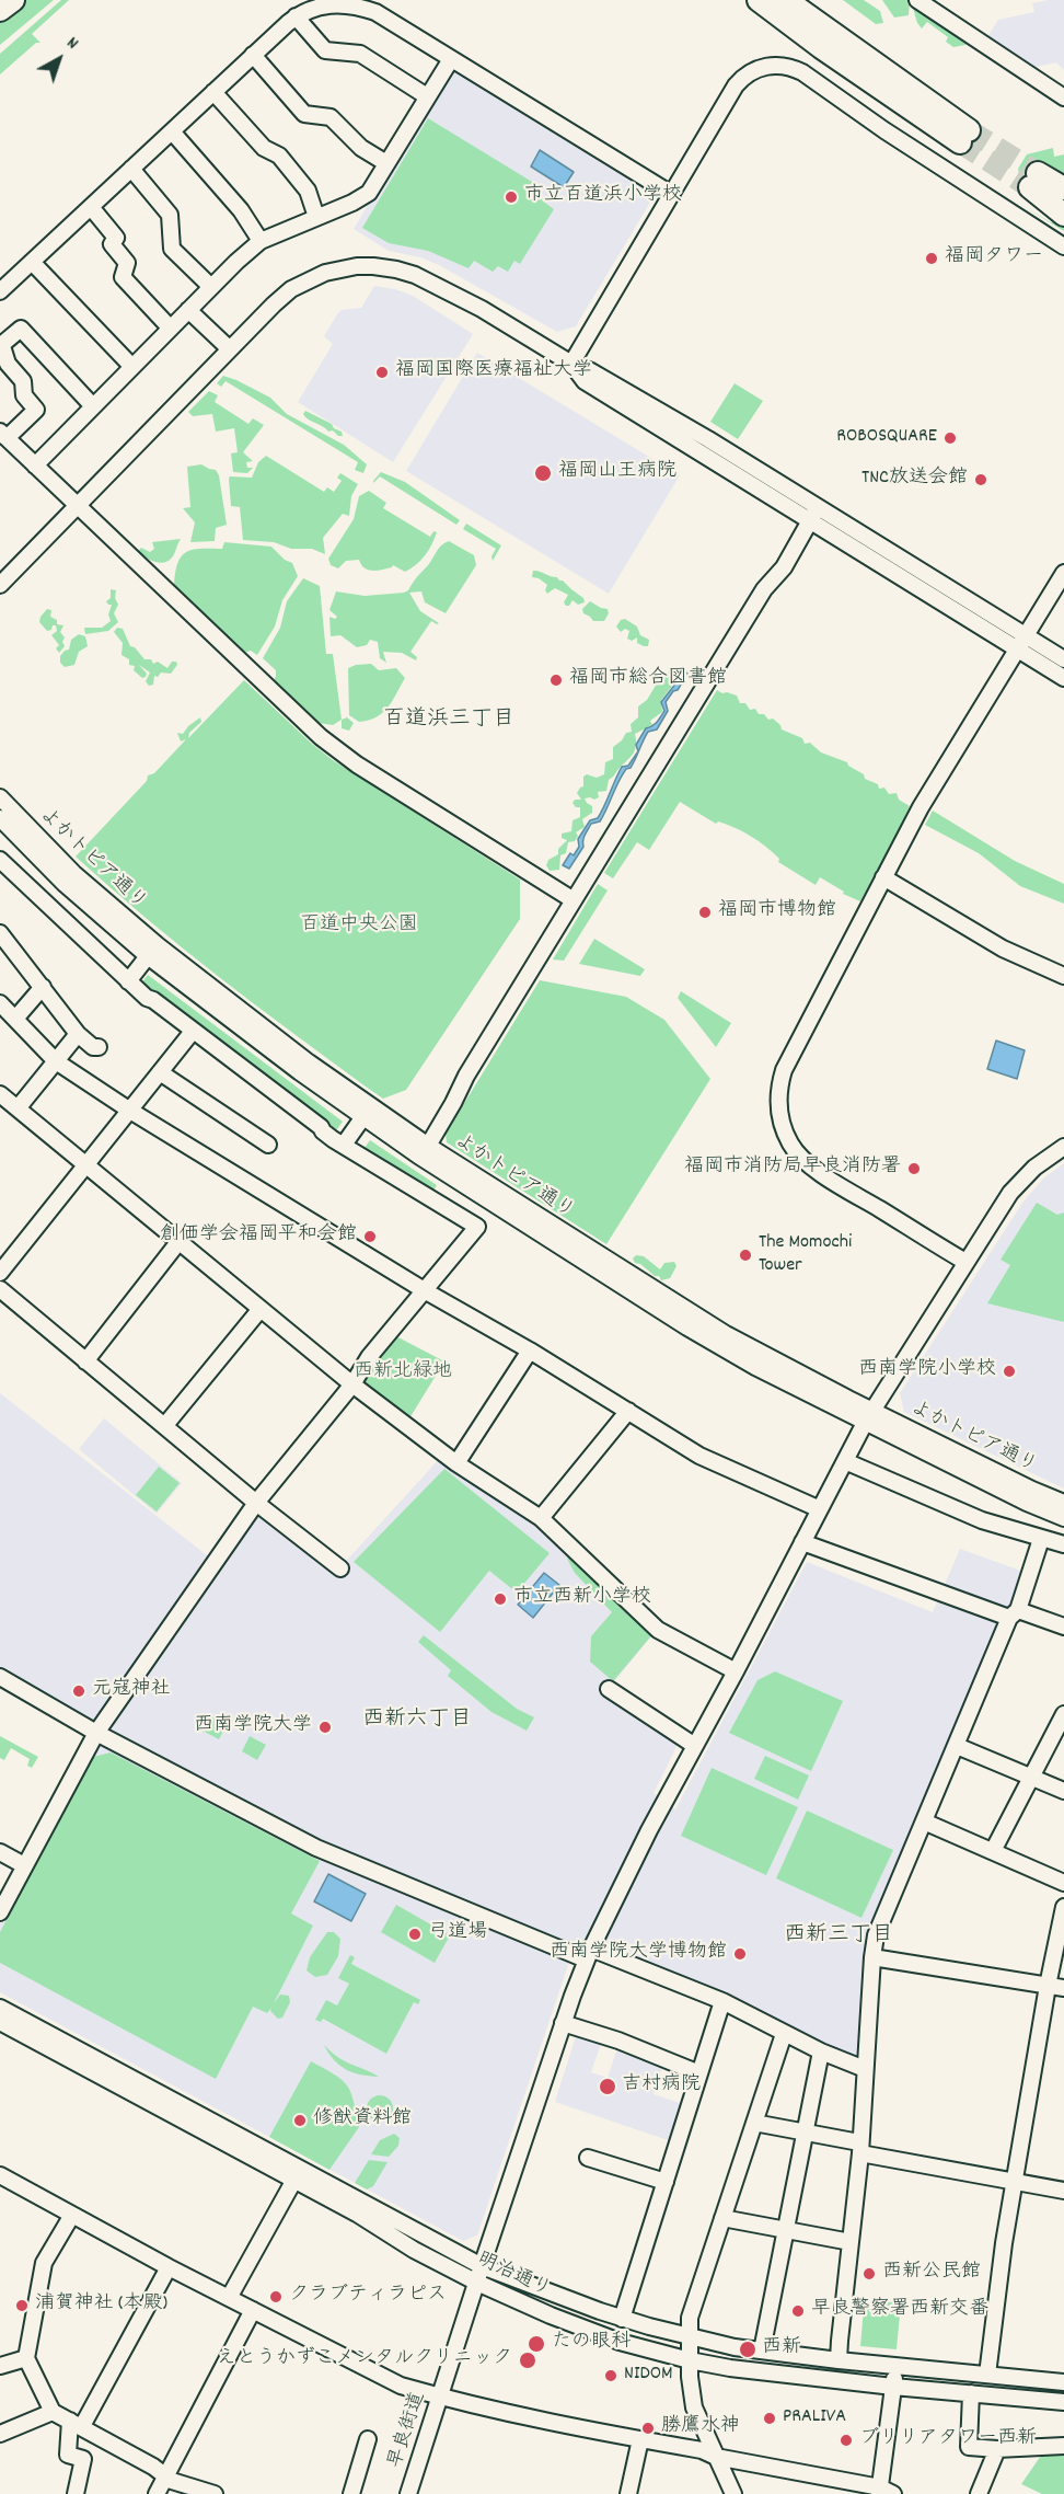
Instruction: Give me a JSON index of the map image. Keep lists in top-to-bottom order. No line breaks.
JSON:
{"streets":{"street":["よかトピア通り","明治通り","早良街道"]},"crossings":[["よかトピア通り","早良街道"],["明治通り","早良街道"]],"districts":["百道浜三丁目","西新六丁目","西新三丁目"],"parks":["百道中央公園","西新北緑地"],"places":["市立百道浜小学校","福岡タワー","福岡国際医療福祉大学","ROBOSQUARE","福岡山王病院","TNC放送会館","福岡市総合図書館","福岡市博物館","福岡市消防局早良消防署","創価学会福岡平和会館","The Momochi Tower","西南学院小学校","市立西新小学校","元寇神社","西南学院大学","弓道場","西南学院大学博物館","吉村病院","修猷資料館","西新公民館","クラブティラピス","浦賀神社 (本殿)","早良警察署西新交番","たの眼科","西新","えとうかずこメンタルクリニック","NIDOM","PRALIVA","勝鷹水神","ブリリアタワー西新"],"north":"top right"}
